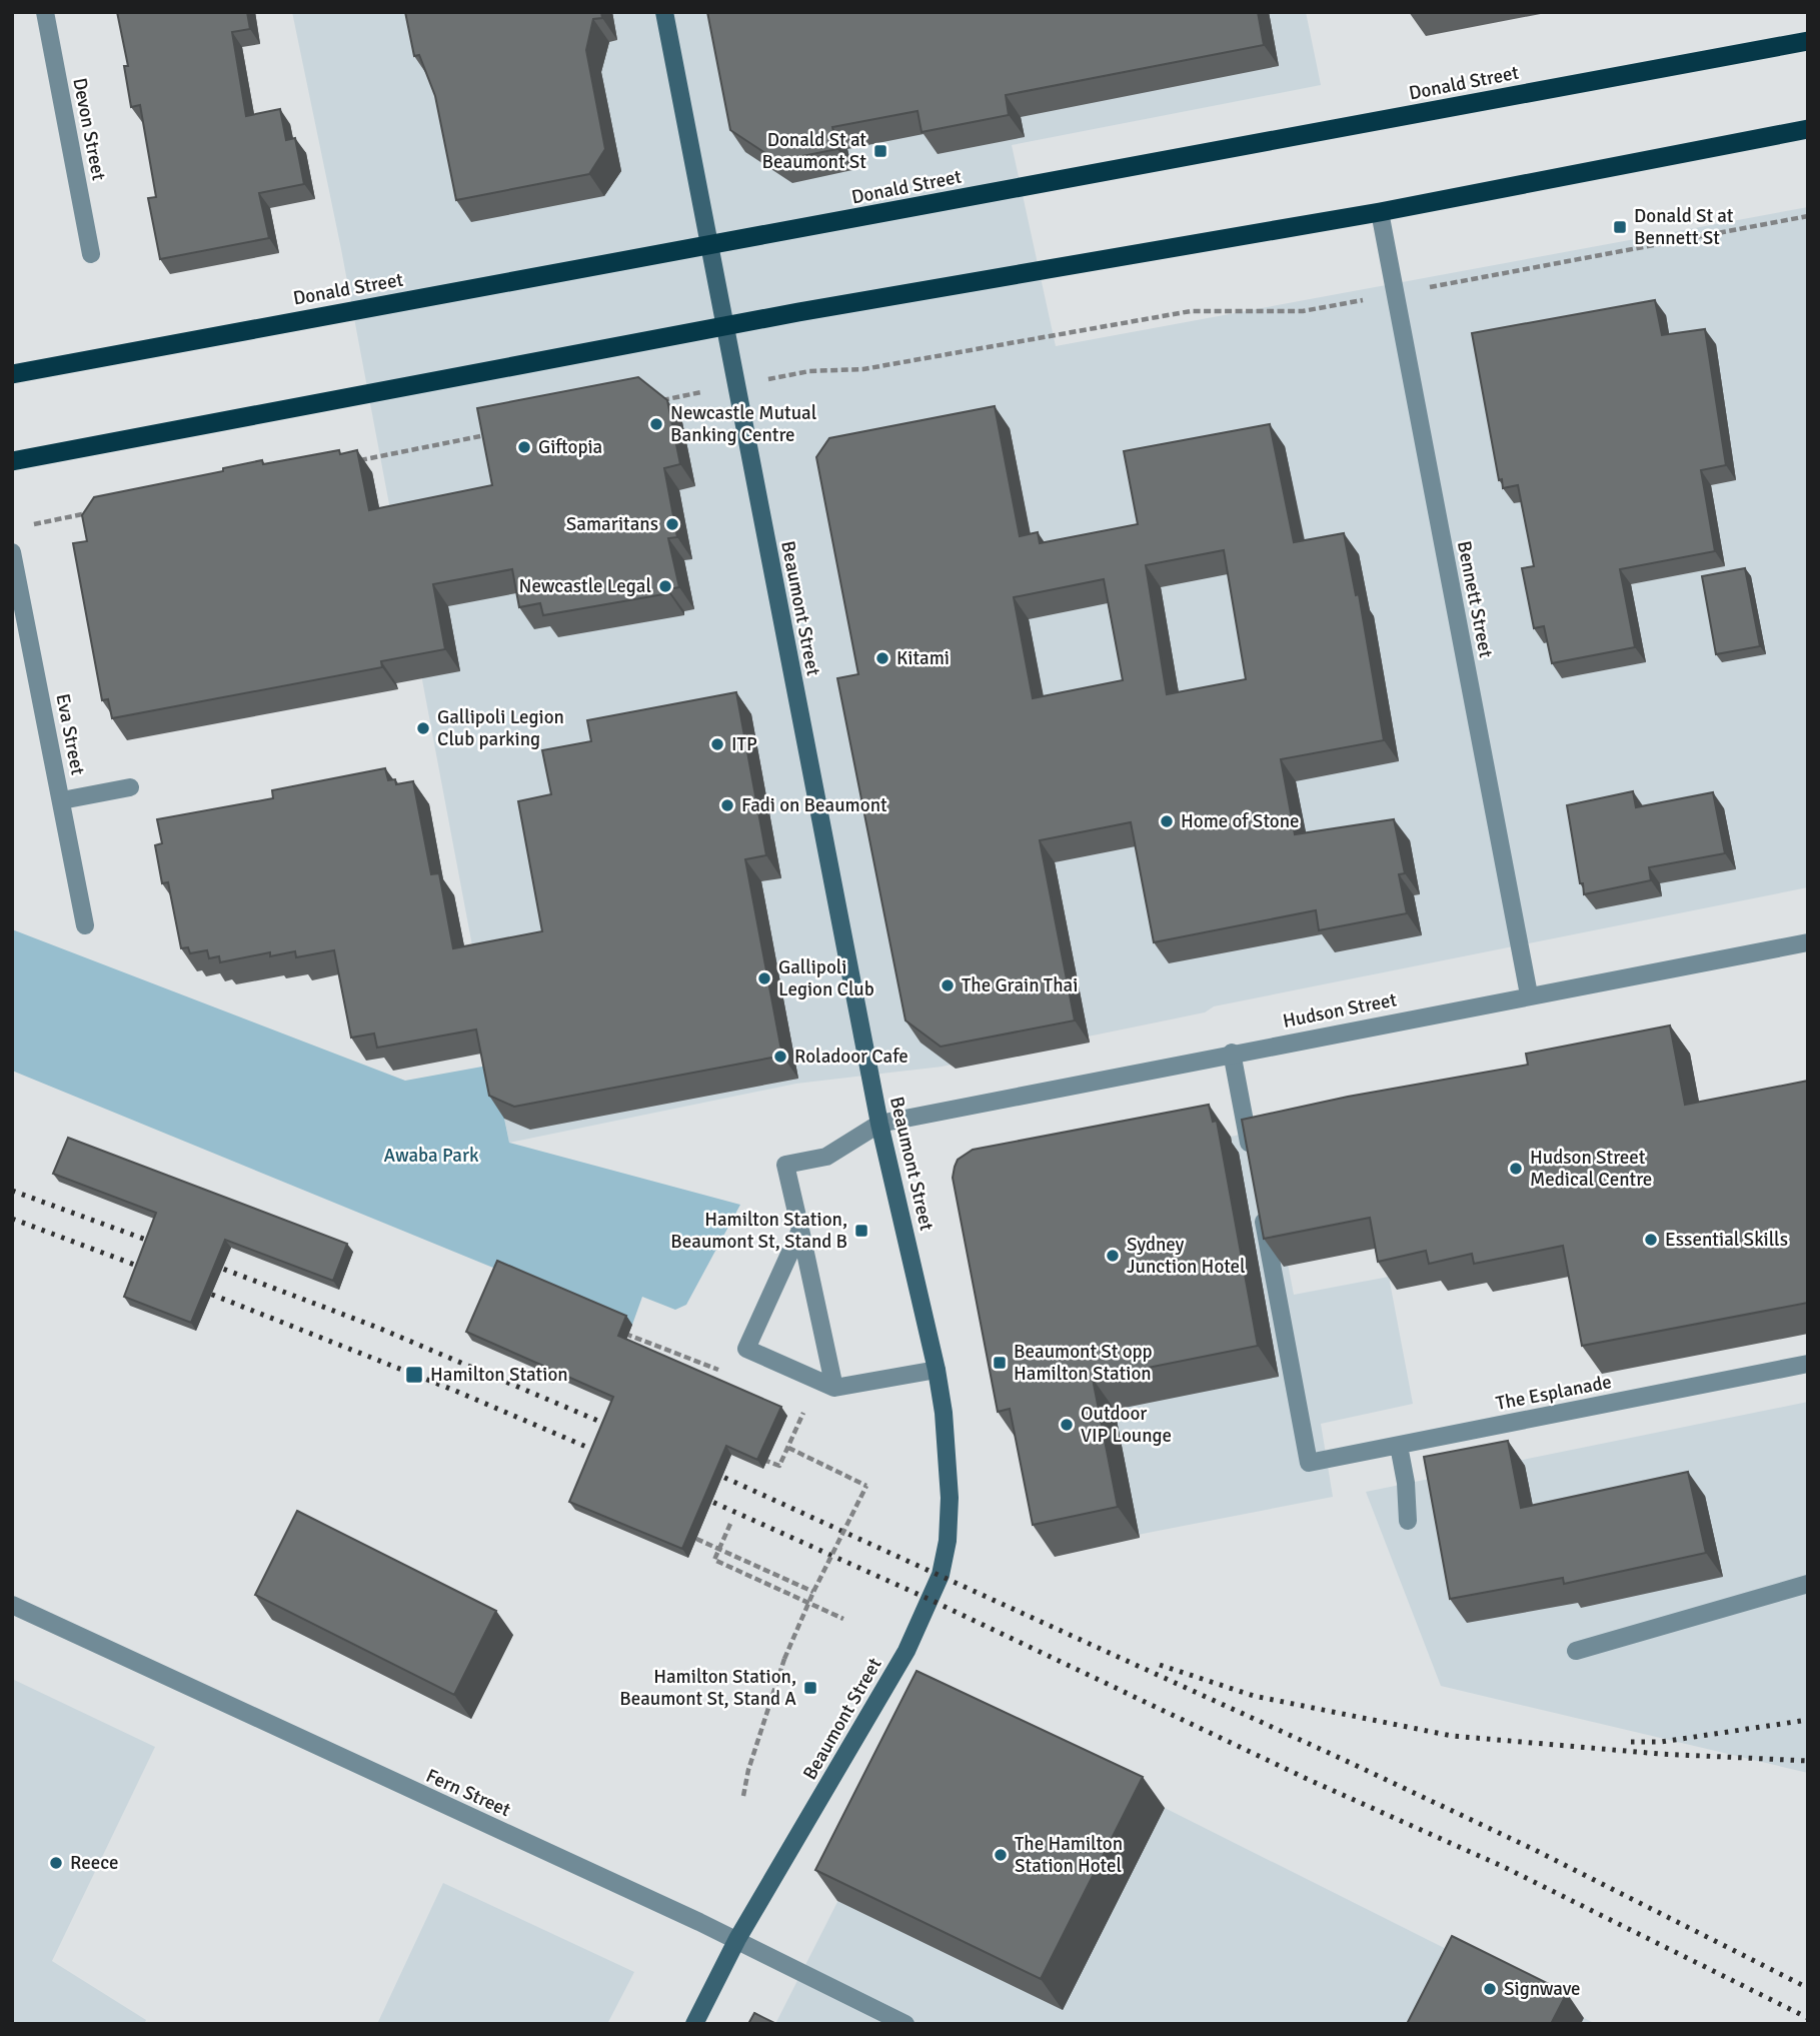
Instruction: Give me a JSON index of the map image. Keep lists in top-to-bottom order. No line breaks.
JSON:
{"streets":{"highway":["Donald Street"],"main road":["Beaumont Street"],"street":["Devon Street","Bennett Street","Eva Street","Hudson Street","The Esplanade","Fern Street"]},"crossings":[["Donald Street","Beaumont Street"],["Bennett Street","Hudson Street"],["Beaumont Street","Hudson Street"],["Beaumont Street","Fern Street"]],"parks":["Awaba Park"],"places":{"transit":["Donald St at Beaumont St","Donald St at Bennett St","Hamilton Station, Beaumont St, Stand B","Beaumont St opp Hamilton Station","Hamilton Station","Hamilton Station, Beaumont St, Stand A"],"other":["Newcastle Mutual Banking Centre","Giftopia","Samaritans","Newcastle Legal","Kitami","Gallipoli Legion Club parking","ITP","Fadi on Beaumont","Home of Stone","Gallipoli Legion Club","The Grain Thai","Roladoor Cafe","Hudson Street Medical Centre","Essential Skills","Sydney Junction Hotel","Outdoor VIP Lounge","The Hamilton Station Hotel","Reece","Signwave"]}}
